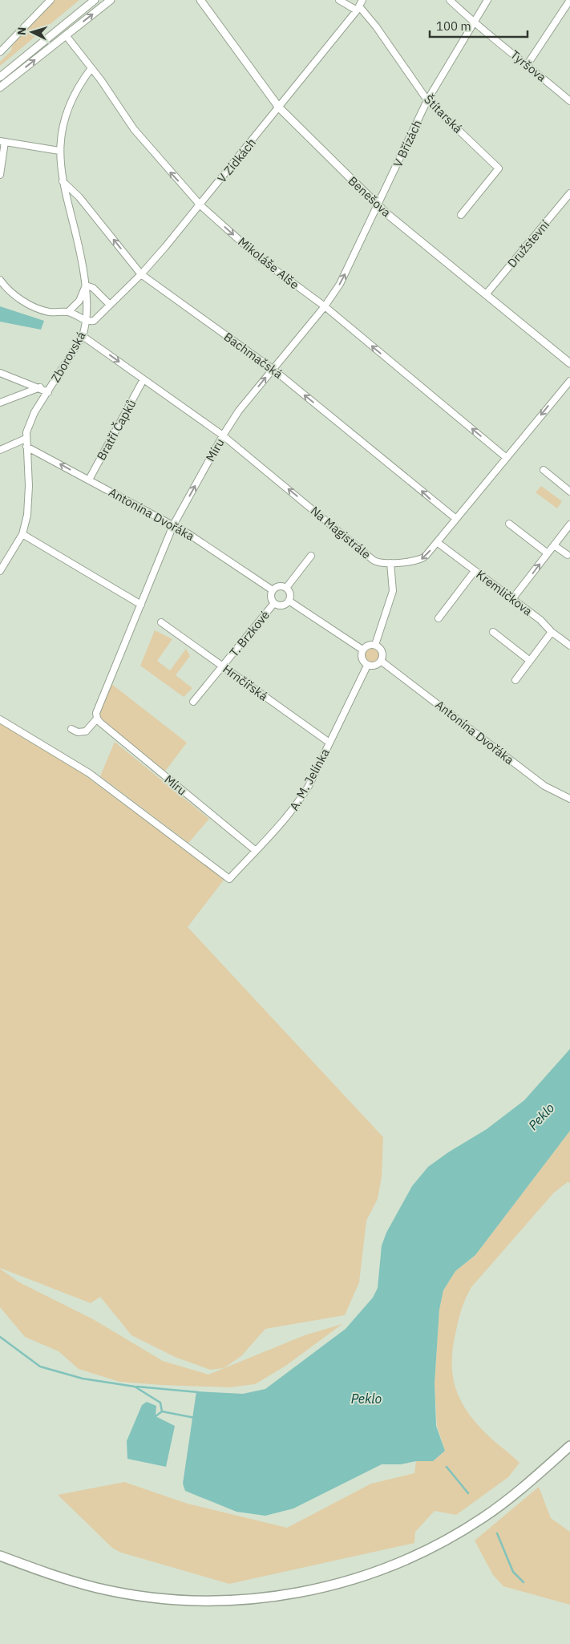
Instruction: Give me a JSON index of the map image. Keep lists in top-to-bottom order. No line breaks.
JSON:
{"streets":{"street":["Tyršova","Štítarská","V Břízách","V Zídkách","Benešova","Družstevní","Mikoláše Alše","Bachmačská","Zborovská","Bratří Čapků","Míru","Antonína Dvořáka","Na Magistrále","Kremličkova","T. Brzkové","Hrnčířská","A. M. Jelínka"]},"crossings":[["Tyršova","V Břízách"],["Štítarská","V Břízách"],["Štítarská","V Zídkách"],["V Břízách","Benešova"],["V Břízách","Míru"],["V Zídkách","Benešova"],["V Zídkách","Mikoláše Alše"],["V Zídkách","Bachmačská"],["V Zídkách","Zborovská"],["Benešova","Družstevní"],["Benešova","Míru"],["Mikoláše Alše","Zborovská"],["Mikoláše Alše","Míru"],["Mikoláše Alše","Na Magistrále"],["Bachmačská","Zborovská"],["Bachmačská","Míru"],["Bachmačská","Na Magistrále"],["Zborovská","Antonína Dvořáka"],["Zborovská","Na Magistrále"],["Bratří Čapků","Antonína Dvořáka"],["Bratří Čapků","Na Magistrále"],["Míru","Antonína Dvořáka"],["Míru","Na Magistrále"],["Míru","A. M. Jelínka"],["Antonína Dvořáka","T. Brzkové"],["Antonína Dvořáka","A. M. Jelínka"],["Na Magistrále","Kremličkova"],["T. Brzkové","Hrnčířská"],["Hrnčířská","A. M. Jelínka"]],"one_way":["Bachmačská","Míru"],"water":["Peklo"],"scale_bar":"100 m","north":"left"}
